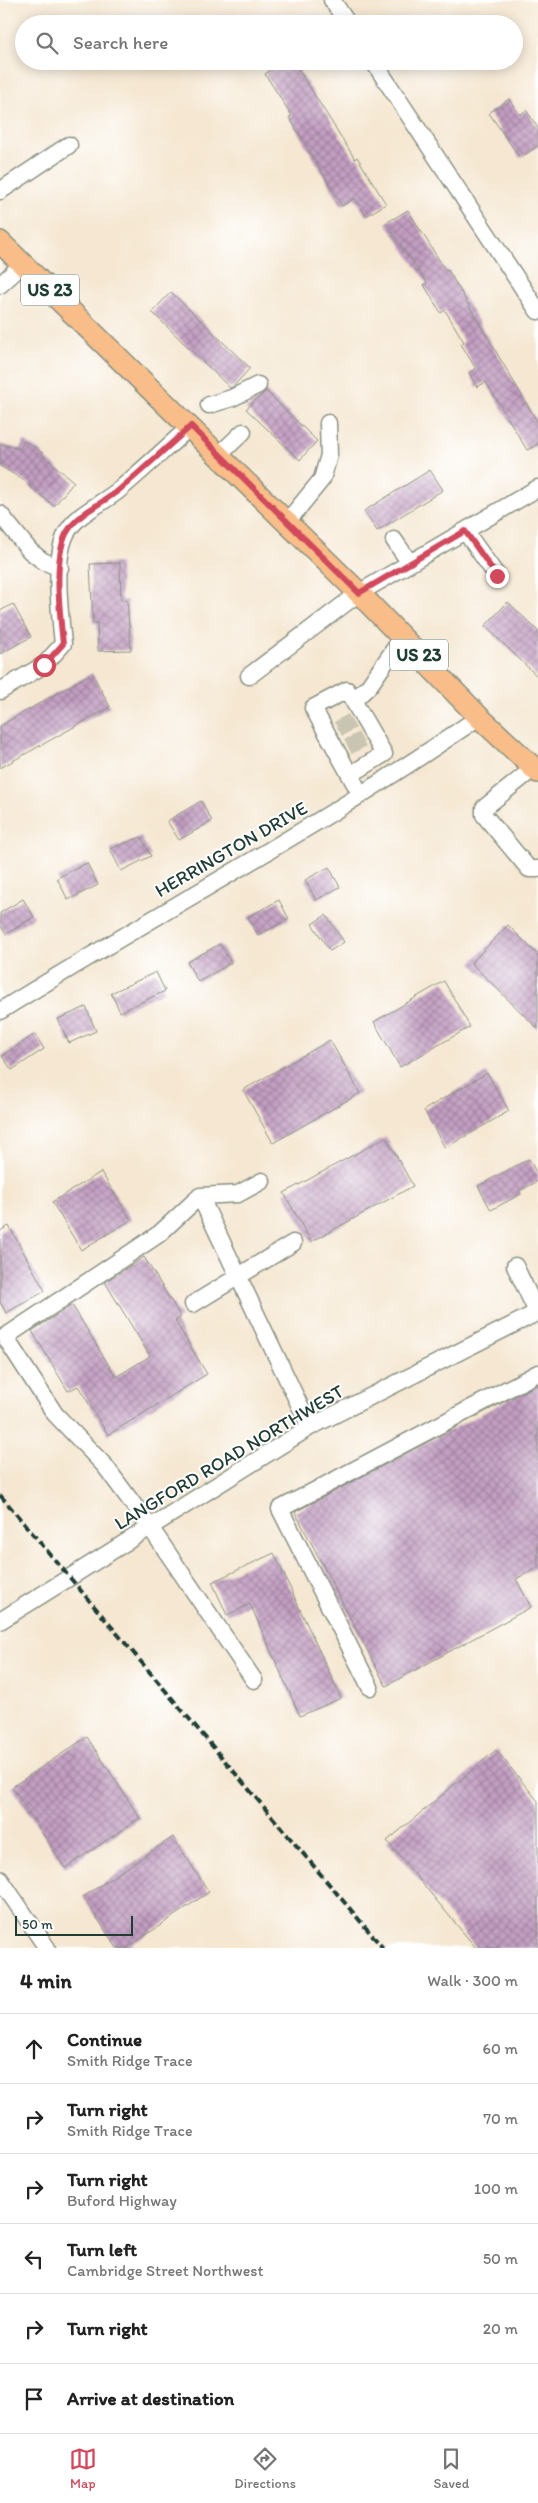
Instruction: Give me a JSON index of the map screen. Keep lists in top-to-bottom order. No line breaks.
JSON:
{"streets":{"main road":["US 23"],"street":["HERRINGTON DRIVE","LANGFORD ROAD NORTHWEST"]},"crossings":[["US 23","HERRINGTON DRIVE"]],"scale_bar":"50 m","page":{"search":"Search here","scale":"50 m","heading":["4 min","Walk · 300 m"],"list":[["Continue","Smith Ridge Trace","60 m"],["Turn right","Smith Ridge Trace","70 m"],["Turn right","Buford Highway","100 m"],["Turn left","Cambridge Street Northwest","50 m"],["Turn right","20 m"],"Arrive at destination"],"nav":["Map","Directions","Saved"]}}
